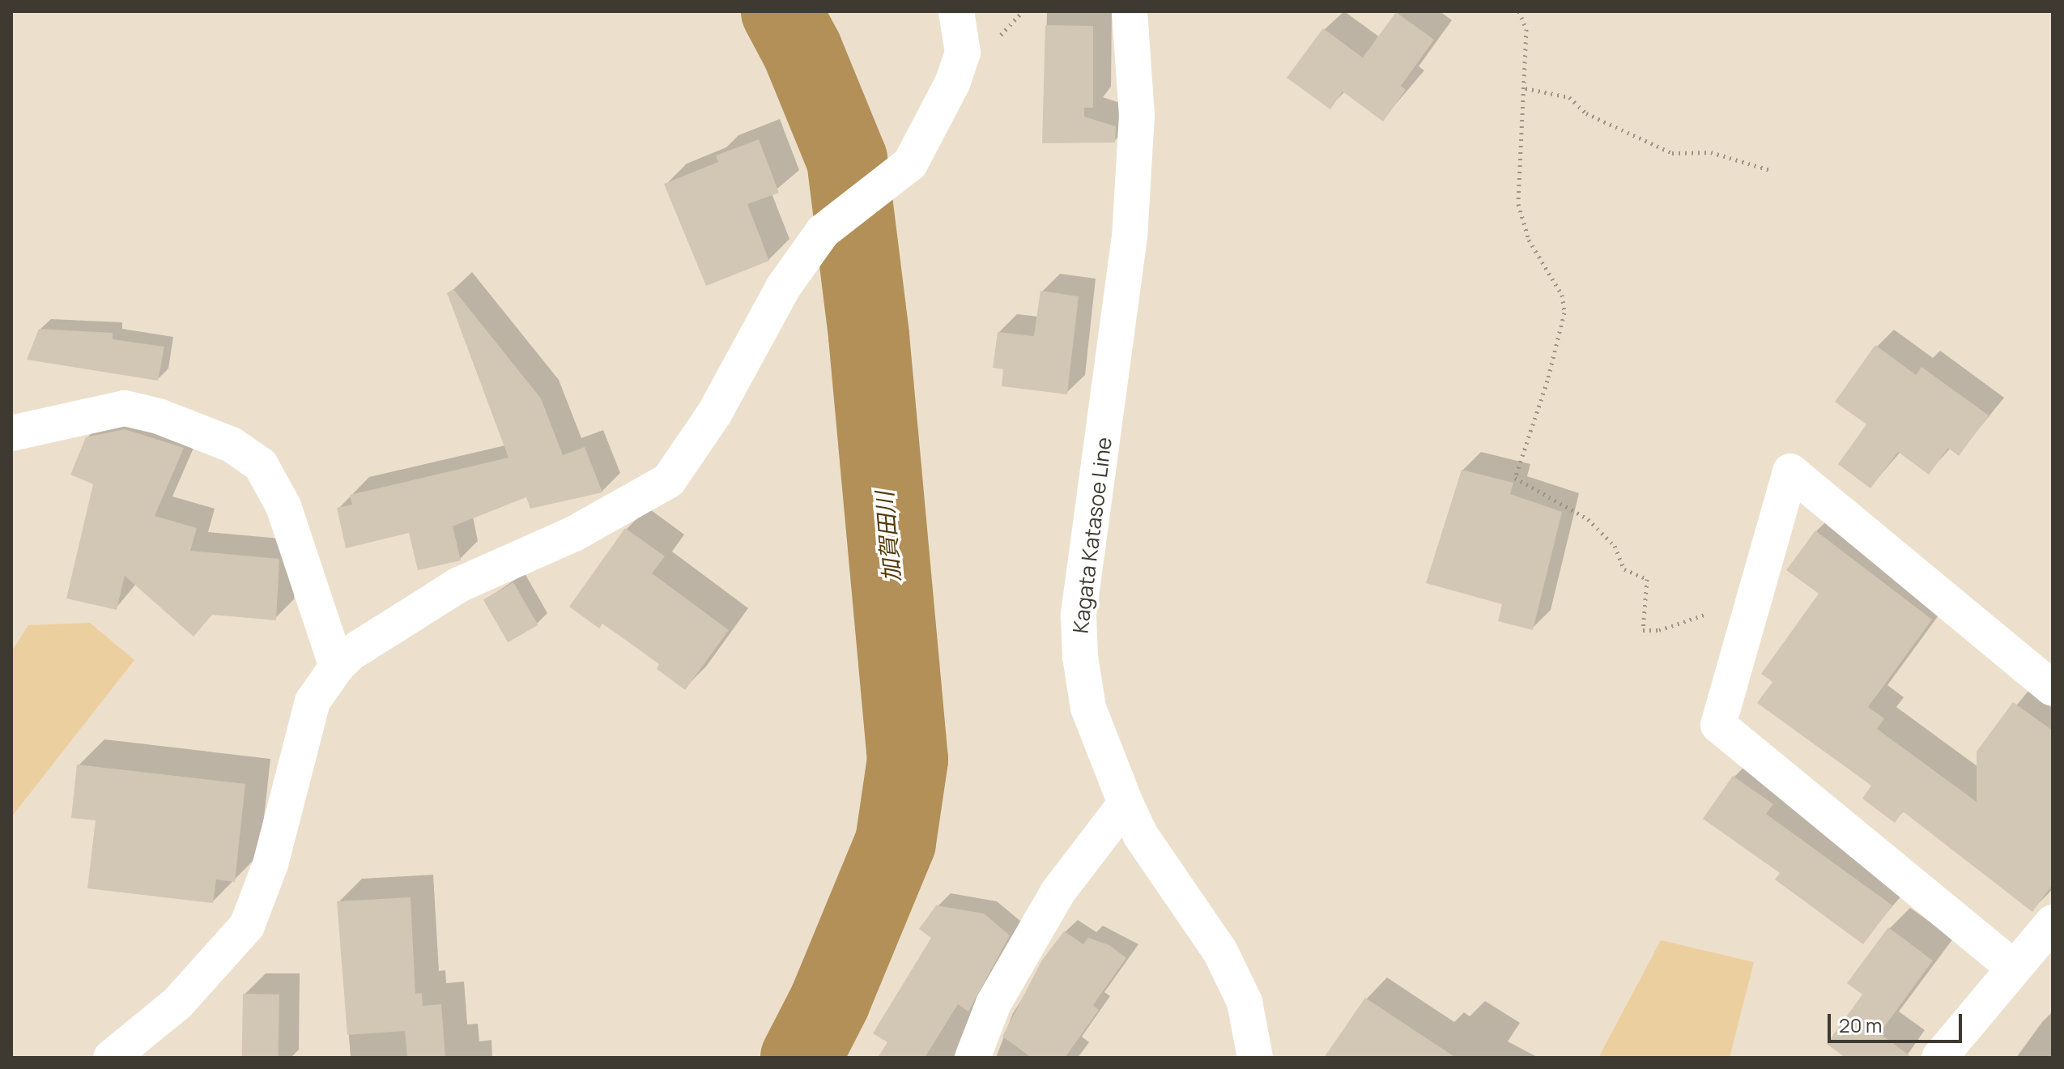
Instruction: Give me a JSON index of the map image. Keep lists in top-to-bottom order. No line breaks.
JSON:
{"streets":{"street":["Kagata Katasoe Line"]},"water":["加賀田川"],"scale_bar":"20 m"}
